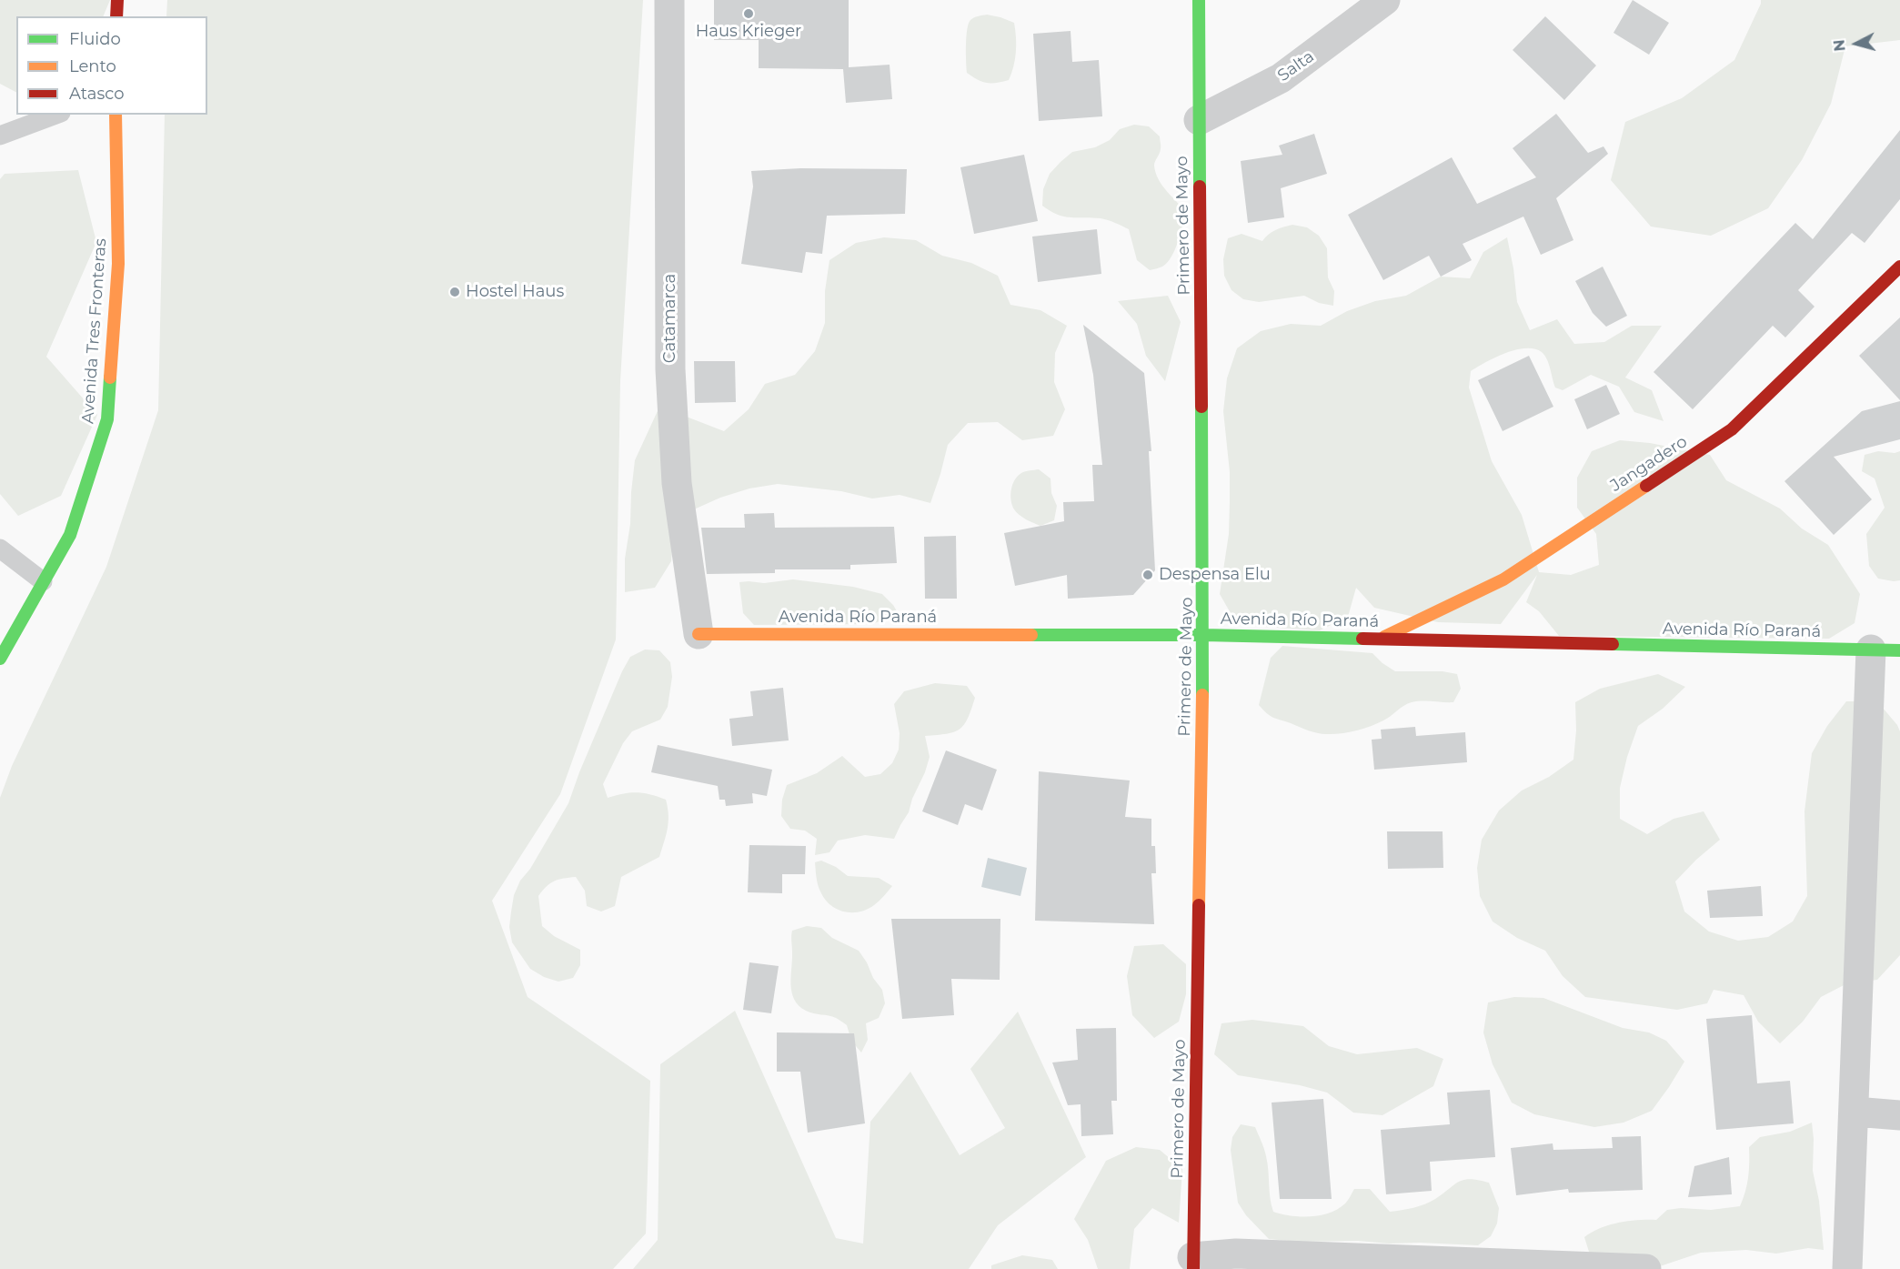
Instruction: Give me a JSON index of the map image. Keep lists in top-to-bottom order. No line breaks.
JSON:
{"streets":{"street":["Salta","Primero de Mayo","Catamarca","Avenida Tres Fronteras","Jangadero","Avenida Río Paraná"]},"crossings":[["Salta","Primero de Mayo"],["Primero de Mayo","Avenida Río Paraná"],["Catamarca","Avenida Río Paraná"],["Jangadero","Avenida Río Paraná"]],"places":["Haus Krieger","Hostel Haus","Despensa Elu"],"legend":["Fluido","Lento","Atasco"],"north":"left"}
